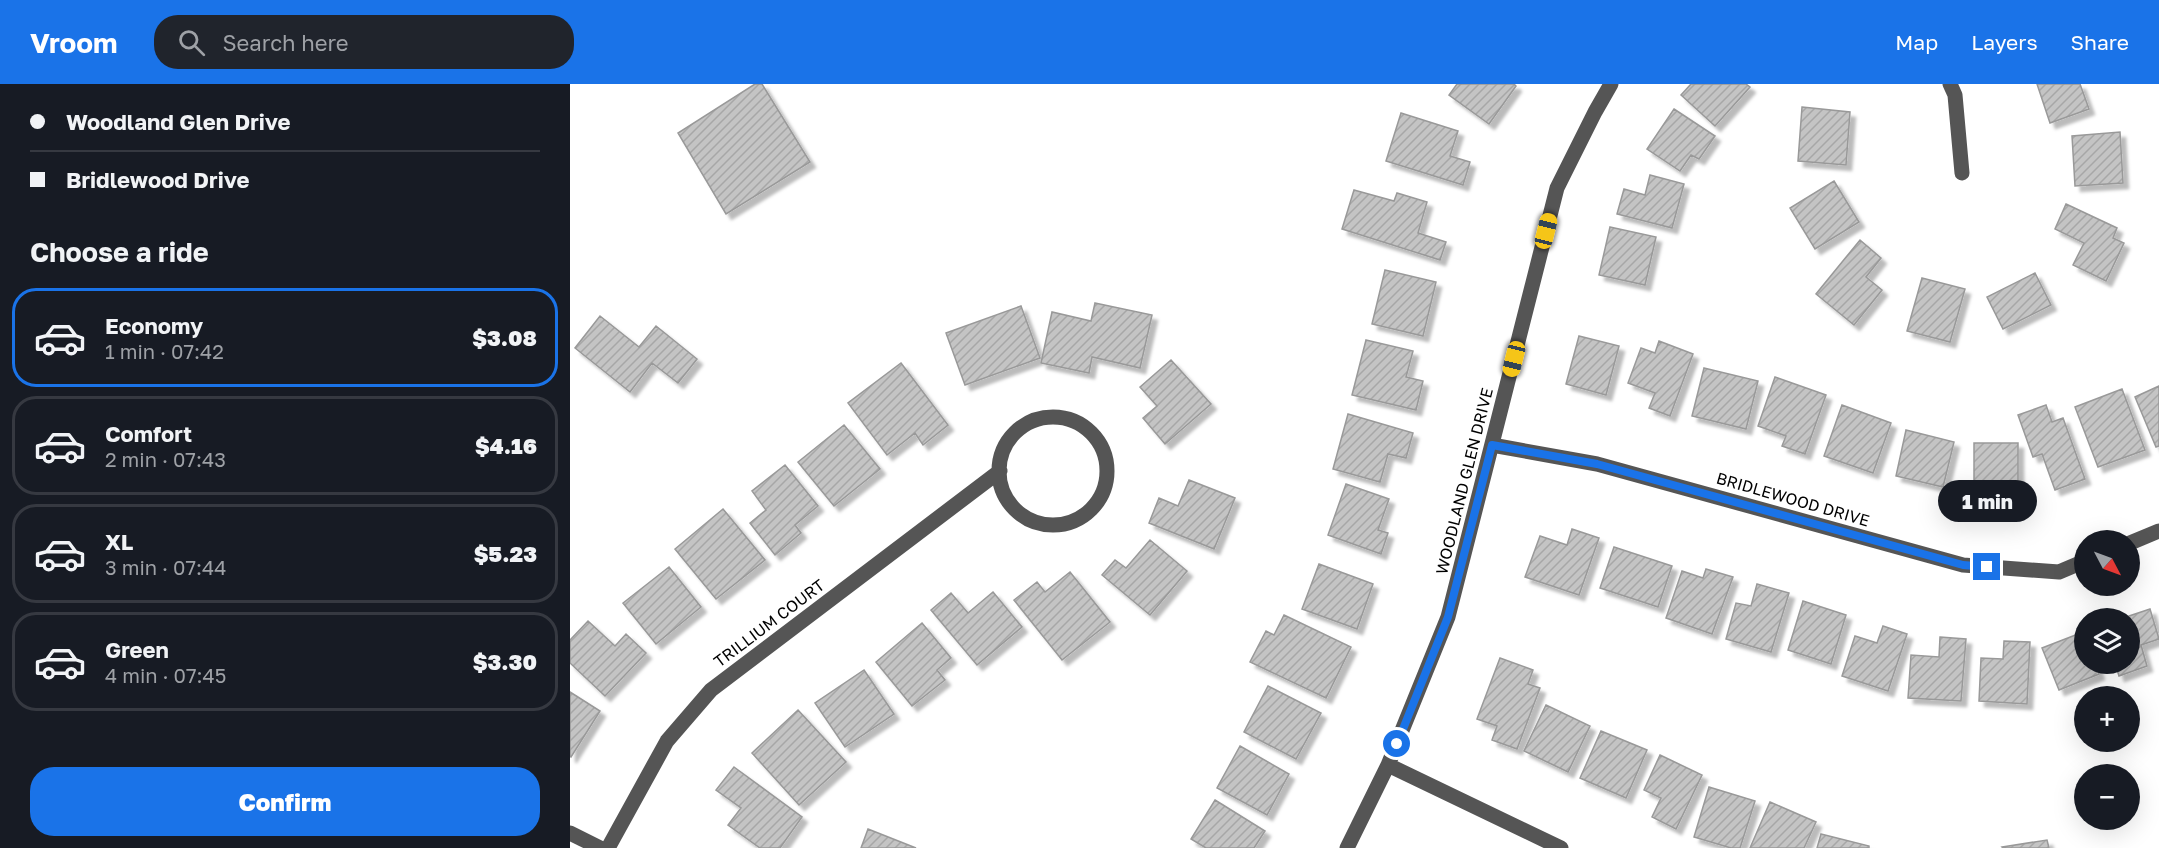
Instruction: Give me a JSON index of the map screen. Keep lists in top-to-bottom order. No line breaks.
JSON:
{"streets":{"street":["WOODLAND GLEN DRIVE","BRIDLEWOOD DRIVE","TRILLIUM COURT"]},"crossings":[["WOODLAND GLEN DRIVE","BRIDLEWOOD DRIVE"]],"north":"bottom right","page":{"header":"Vroom","search":"Search here","nav":["Map","Layers","Share"],"banner":["Woodland Glen Drive","Bridlewood Drive"],"heading":"Choose a ride","list":[{"name":"Economy","note":"1 min · 07:42","value":"$3.08"},{"name":"Comfort","note":"2 min · 07:43","value":"$4.16"},{"name":"XL","note":"3 min · 07:44","value":"$5.23"},{"name":"Green","note":"4 min · 07:45","value":"$3.30"}],"bubble":"1 min","map_buttons":["+","−"],"buttons":"Confirm"}}
